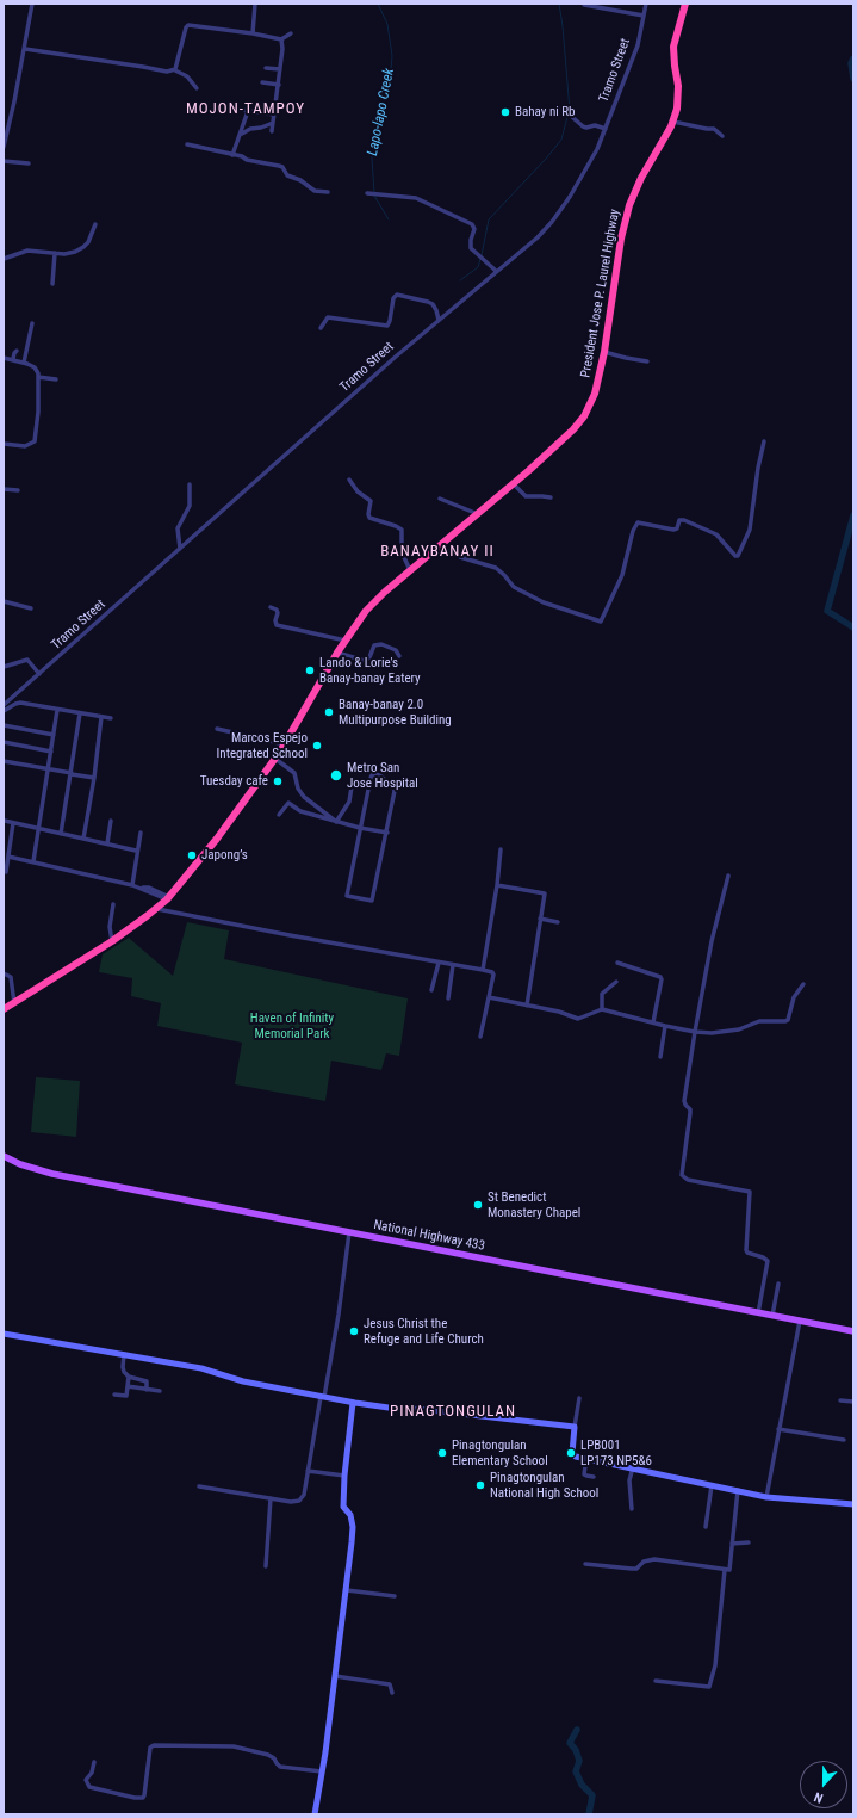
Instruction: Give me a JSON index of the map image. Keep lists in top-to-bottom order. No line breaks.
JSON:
{"streets":{"highway":["President Jose P. Laurel Highway"],"main road":["National Highway 433"],"street":["Tramo Street"]},"districts":["MOJON-TAMPOY","BANAYBANAY II","PINAGTONGULAN"],"water":["Lapo-lapo Creek"],"parks":["Haven of Infinity Memorial Park"],"places":["Bahay ni Rb","Lando & Lorie's Banay-banay Eatery","Banay-banay 2.0 Multipurpose Building","Marcos Espejo Integrated School","Metro San Jose Hospital","Tuesday cafe","Japong’s","St Benedict Monastery Chapel","Jesus Christ the Refuge and Life Church","Pinagtongulan Elementary School","LPB001 LP173 NP5&6","Pinagtongulan National High School"],"north":"bottom"}
